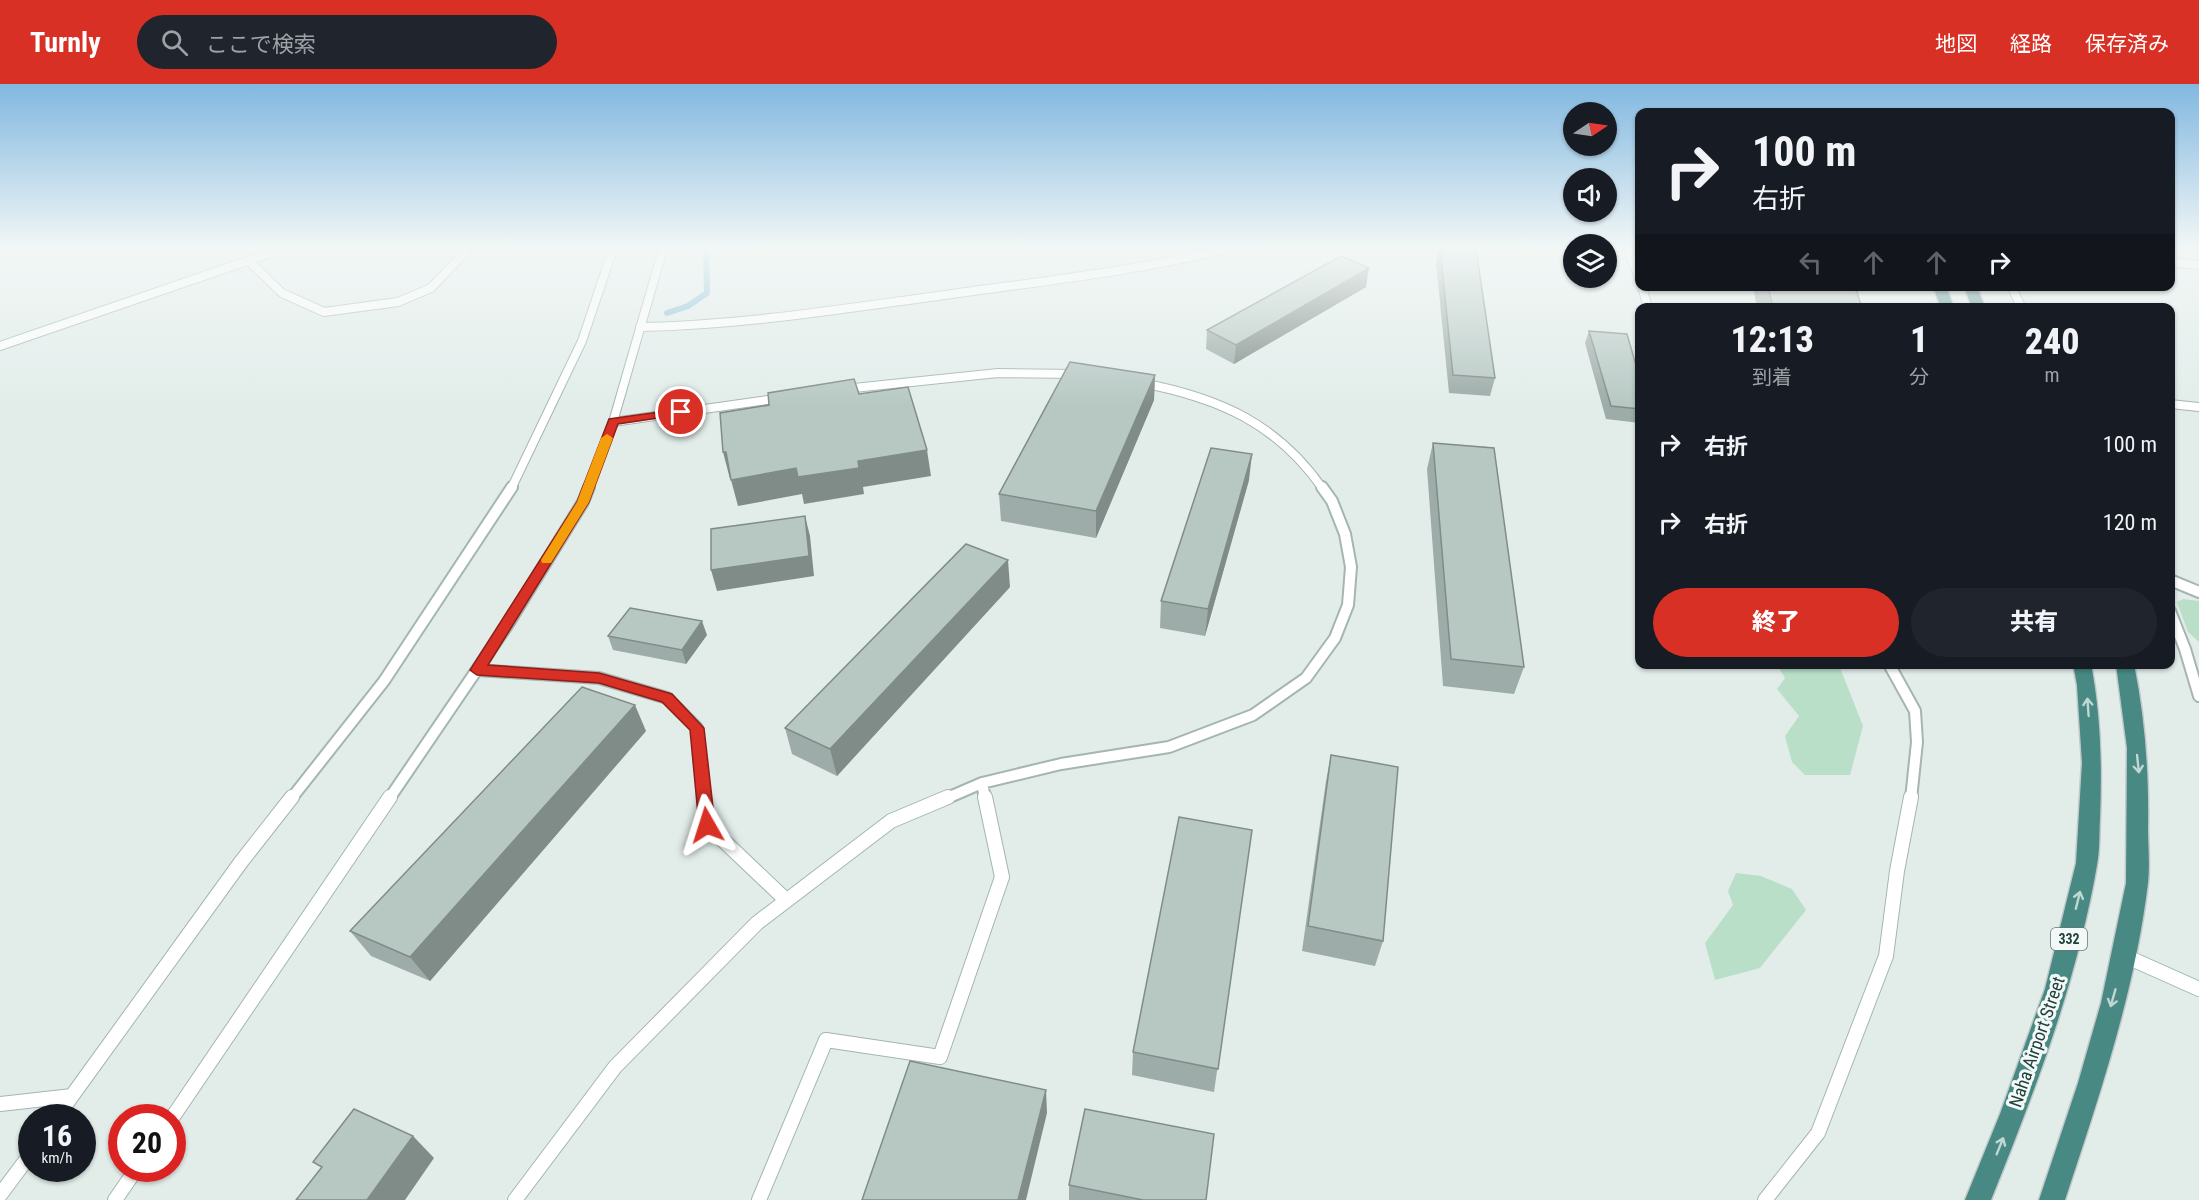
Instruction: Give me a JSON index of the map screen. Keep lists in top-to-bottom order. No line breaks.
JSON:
{"streets":{"highway":["332","Naha Airport Street"]},"north":"right","page":{"header":"Turnly","search":"ここで検索","nav":["地図","経路","保存済み"],"turn":["100 m","右折"],"eta":["12:13","到着","1","分","240","m"],"list":[{"name":"右折","value":"100 m"},{"name":"右折","value":"120 m"}],"buttons":["終了","共有"],"speed":"16 km/h","limit":"20"}}
